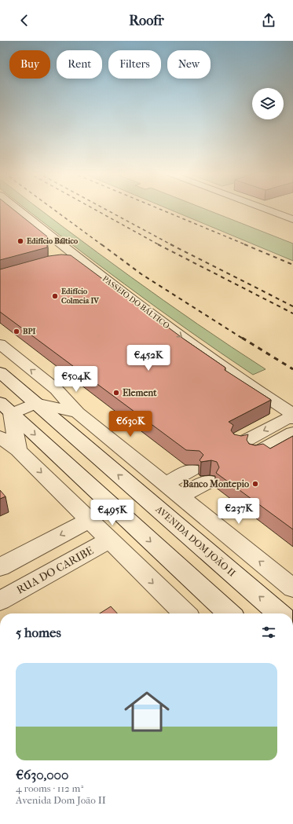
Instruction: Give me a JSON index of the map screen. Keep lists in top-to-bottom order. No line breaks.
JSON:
{"streets":{"street":["PASSEIO DO BÁLTICO","AVENIDA DOM JOÃO II","RUA DO CARIBE"]},"one_way":["PASSEIO DO BÁLTICO"],"places":["Edifício Báltico","Edifício Colmeia IV","BPI","Element","Banco Montepio"],"page":{"header":"Roofr","chip":["Buy","Rent","Filters","New"],"price":["€452K","€504K","€630K","€237K","€495K"],"heading":"5 homes","list":[{"name":"€630,000","note":"4 rooms · 112 m² · Avenida Dom João II"}]}}
